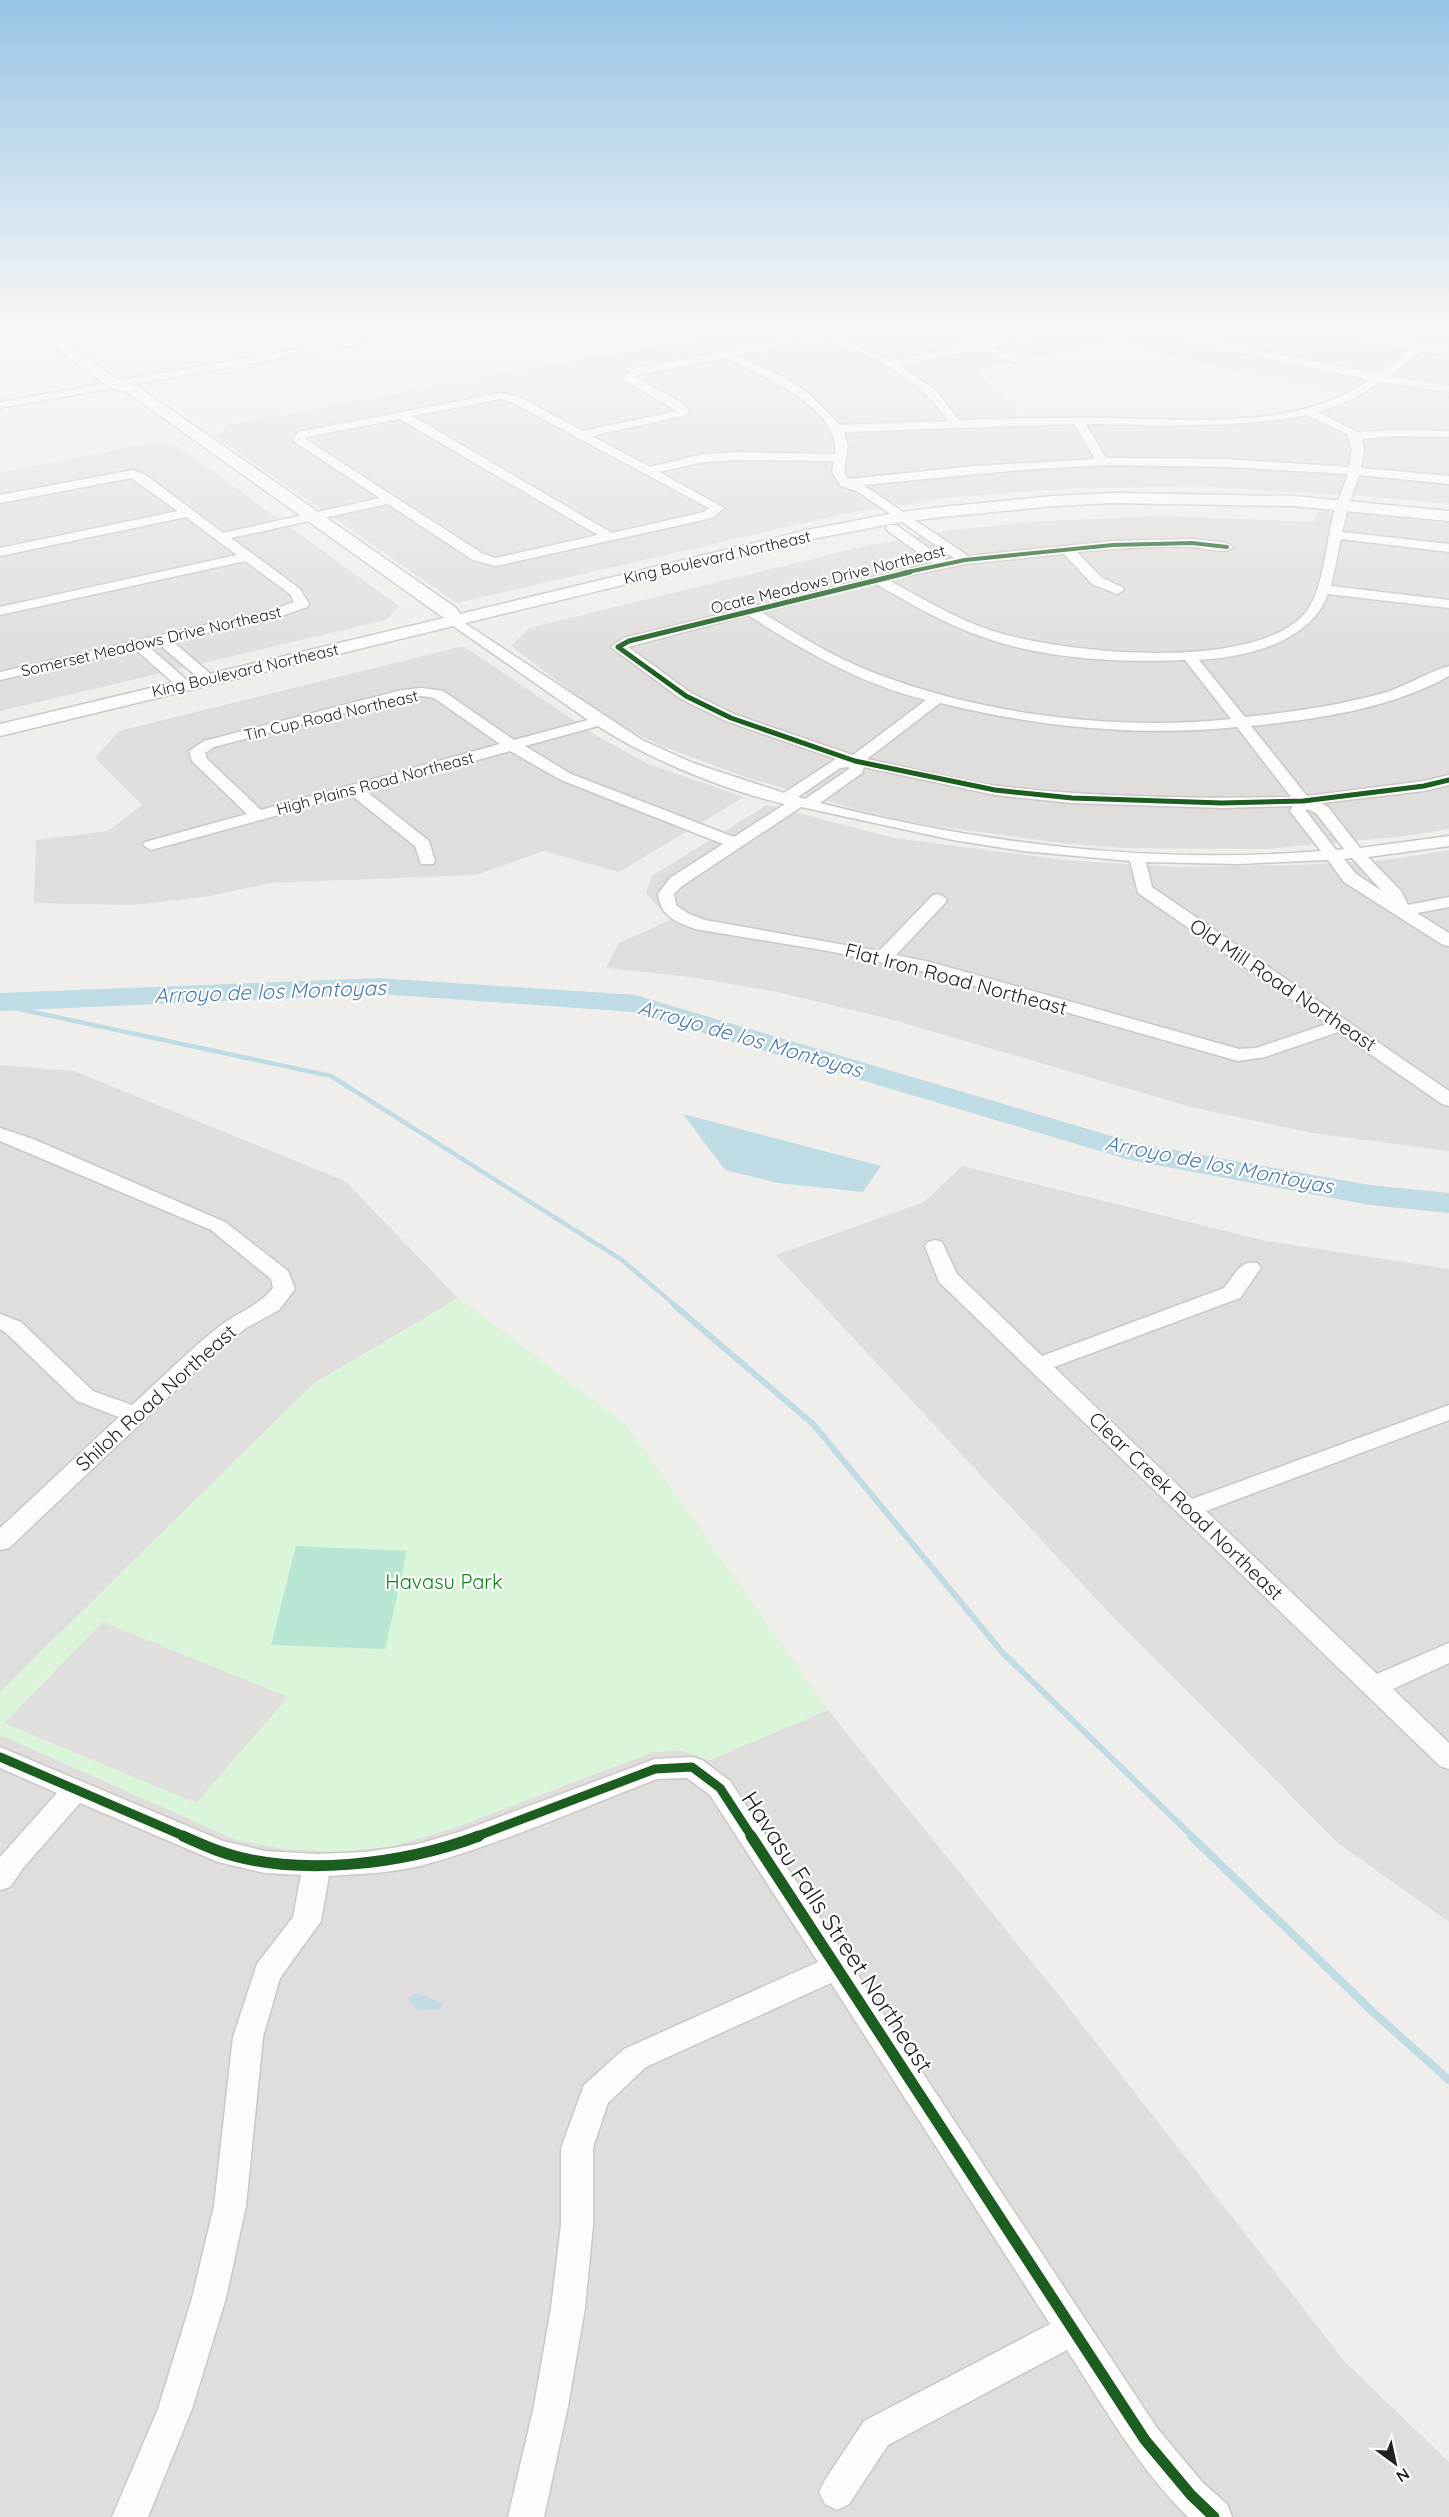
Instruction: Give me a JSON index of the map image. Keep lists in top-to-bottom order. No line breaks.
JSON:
{"streets":{"street":["King Boulevard Northeast","Ocate Meadows Drive Northeast","Somerset Meadows Drive Northeast","Tin Cup Road Northeast","High Plains Road Northeast","Flat Iron Road Northeast","Old Mill Road Northeast","Shiloh Road Northeast","Clear Creek Road Northeast","Havasu Falls Street Northeast"]},"crossings":[["Tin Cup Road Northeast","High Plains Road Northeast"],["Tin Cup Road Northeast","Flat Iron Road Northeast"],["Flat Iron Road Northeast","Old Mill Road Northeast"]],"water":["Arroyo de los Montoyas"],"parks":["Havasu Park"],"north":"bottom right"}
